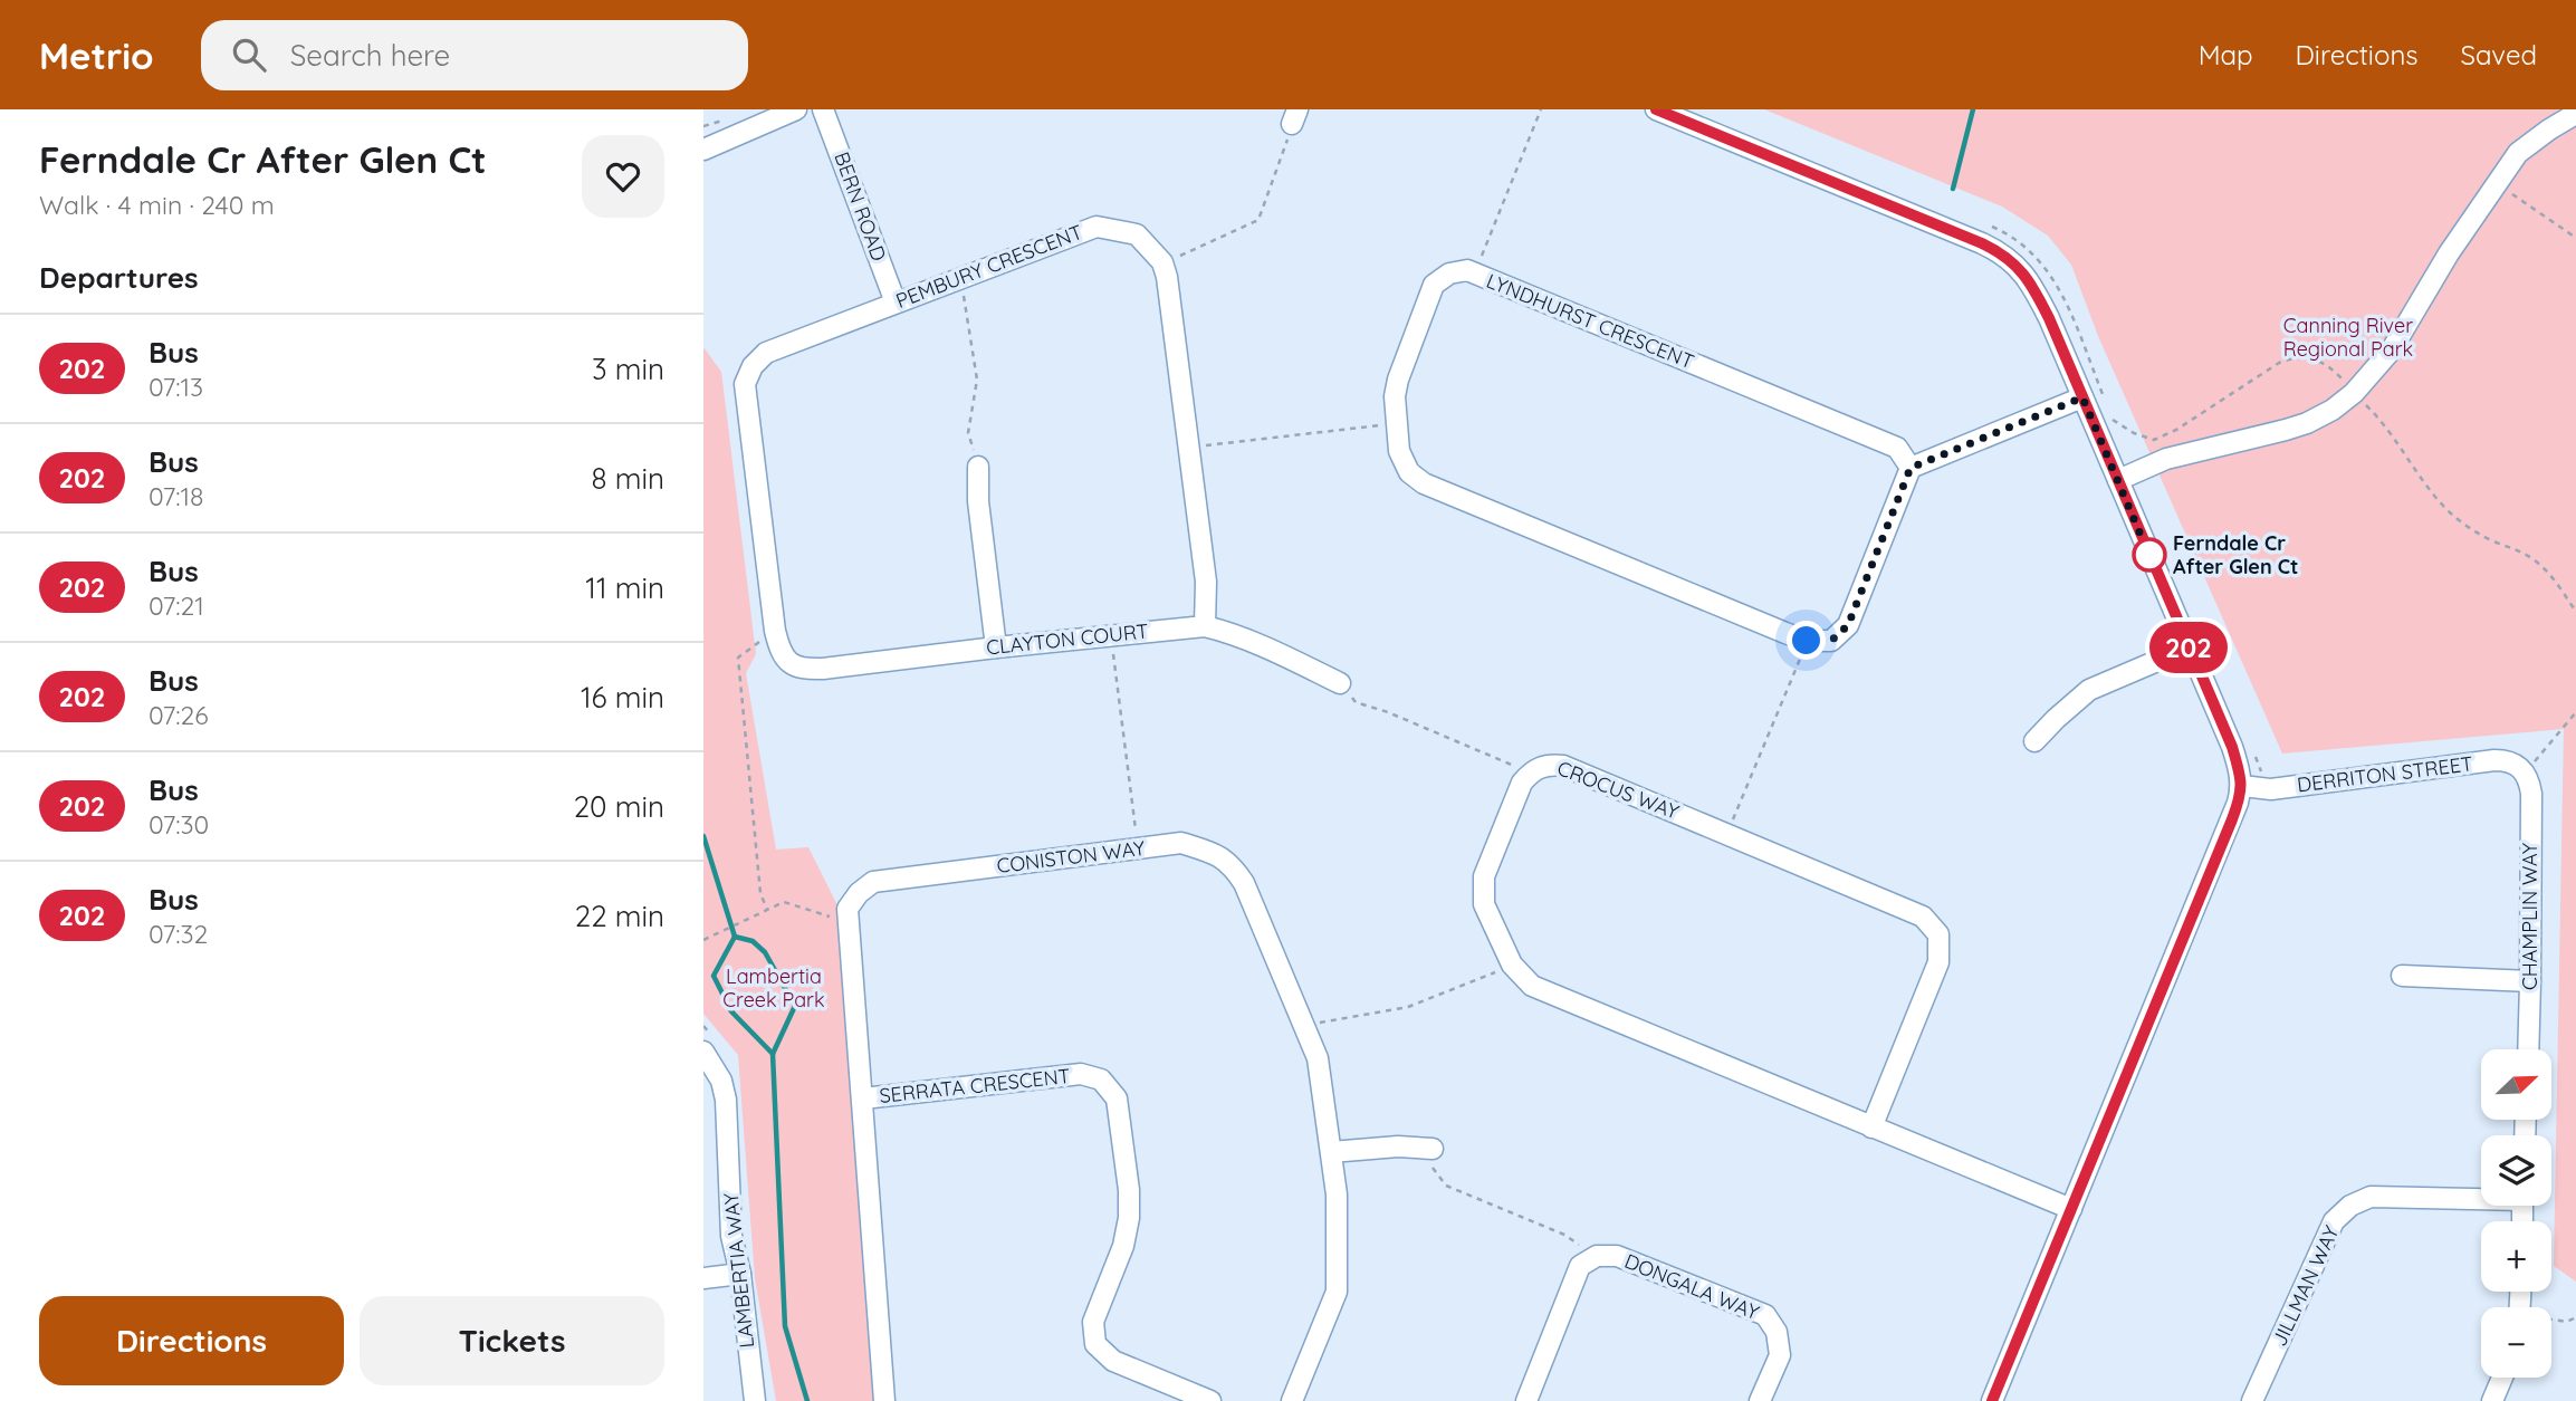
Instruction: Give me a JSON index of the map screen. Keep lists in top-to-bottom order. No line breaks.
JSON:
{"streets":{"street":["BERN ROAD","PEMBURY CRESCENT","LYNDHURST CRESCENT","CLAYTON COURT","DERRITON STREET","CROCUS WAY","CONISTON WAY","CHAMPLIN WAY","SERRATA CRESCENT","LAMBERTIA WAY","JILLMAN WAY","DONGALA WAY"]},"crossings":[["BERN ROAD","PEMBURY CRESCENT"],["PEMBURY CRESCENT","CLAYTON COURT"],["DERRITON STREET","CHAMPLIN WAY"]],"parks":["Canning River Regional Park","Lambertia Creek Park"],"places":["Ferndale Cr After Glen Ct"],"lines":["bus line 202"],"north":"top right","page":{"header":"Metrio","search":"Search here","nav":["Map","Directions","Saved"],"heading":[["Ferndale Cr After Glen Ct","Walk · 4 min · 240 m"],"Departures"],"on_map":"202","list":[{"mark":"202","name":"Bus","note":"07:13","value":"3 min"},{"mark":"202","name":"Bus","note":"07:18","value":"8 min"},{"mark":"202","name":"Bus","note":"07:21","value":"11 min"},{"mark":"202","name":"Bus","note":"07:26","value":"16 min"},{"mark":"202","name":"Bus","note":"07:30","value":"20 min"},{"mark":"202","name":"Bus","note":"07:32","value":"22 min"}],"map_buttons":["+","−"],"buttons":["Directions","Tickets"]}}
